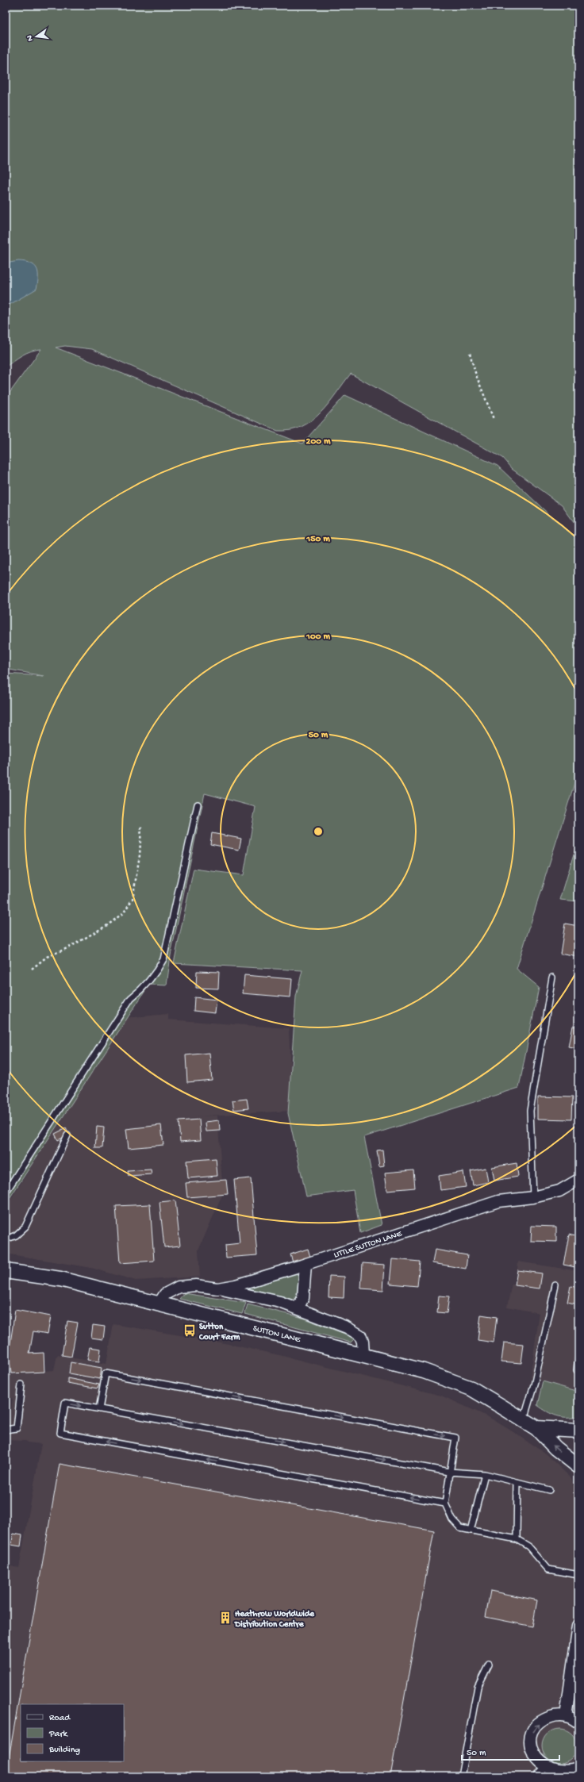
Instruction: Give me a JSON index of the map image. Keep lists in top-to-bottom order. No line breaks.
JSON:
{"streets":{"street":["LITTLE SUTTON LANE","SUTTON LANE"]},"crossings":[["LITTLE SUTTON LANE","SUTTON LANE"]],"places":{"bus stop":["Sutton Court Farm"],"building":["Heathrow Worldwide Distribution Centre"]},"legend":["Road","Park","Building"],"scale_bar":"50 m","north":"left","rings":["200 m","150 m","100 m","50 m"]}
